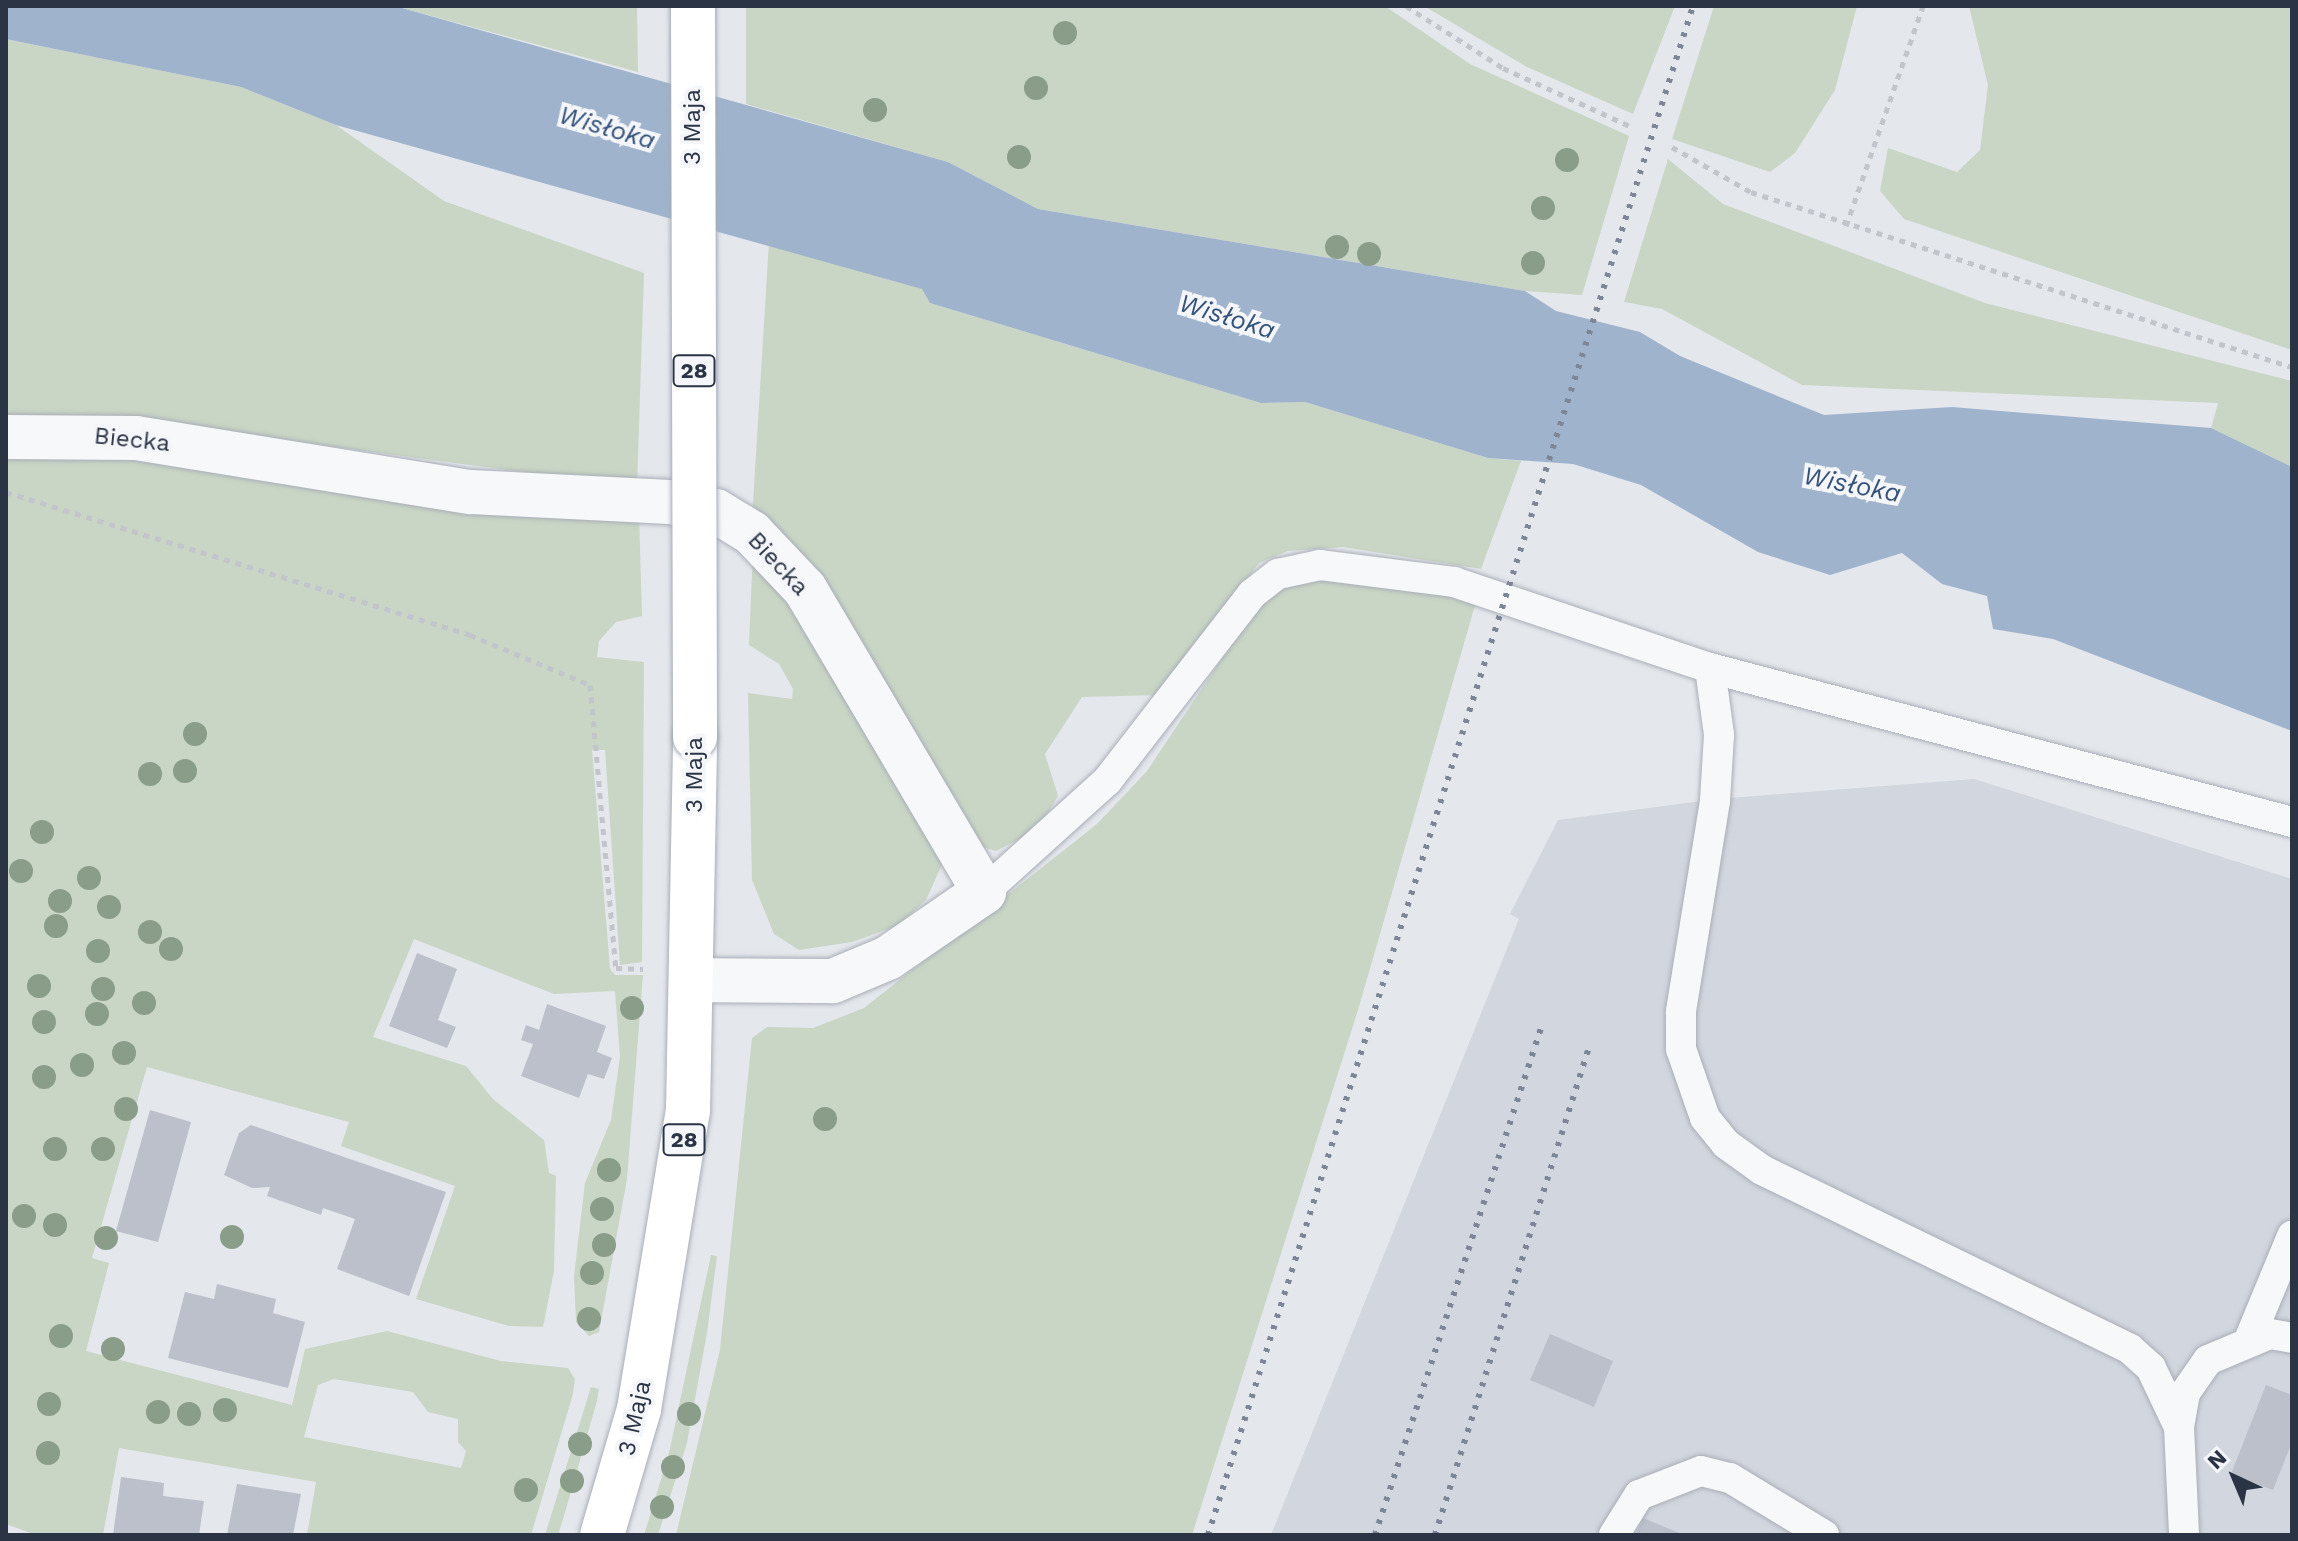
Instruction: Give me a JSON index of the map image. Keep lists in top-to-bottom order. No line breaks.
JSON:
{"streets":{"main road":["3 Maja","28"],"street":["Biecka"]},"water":["Wisłoka"],"north":"top left"}
